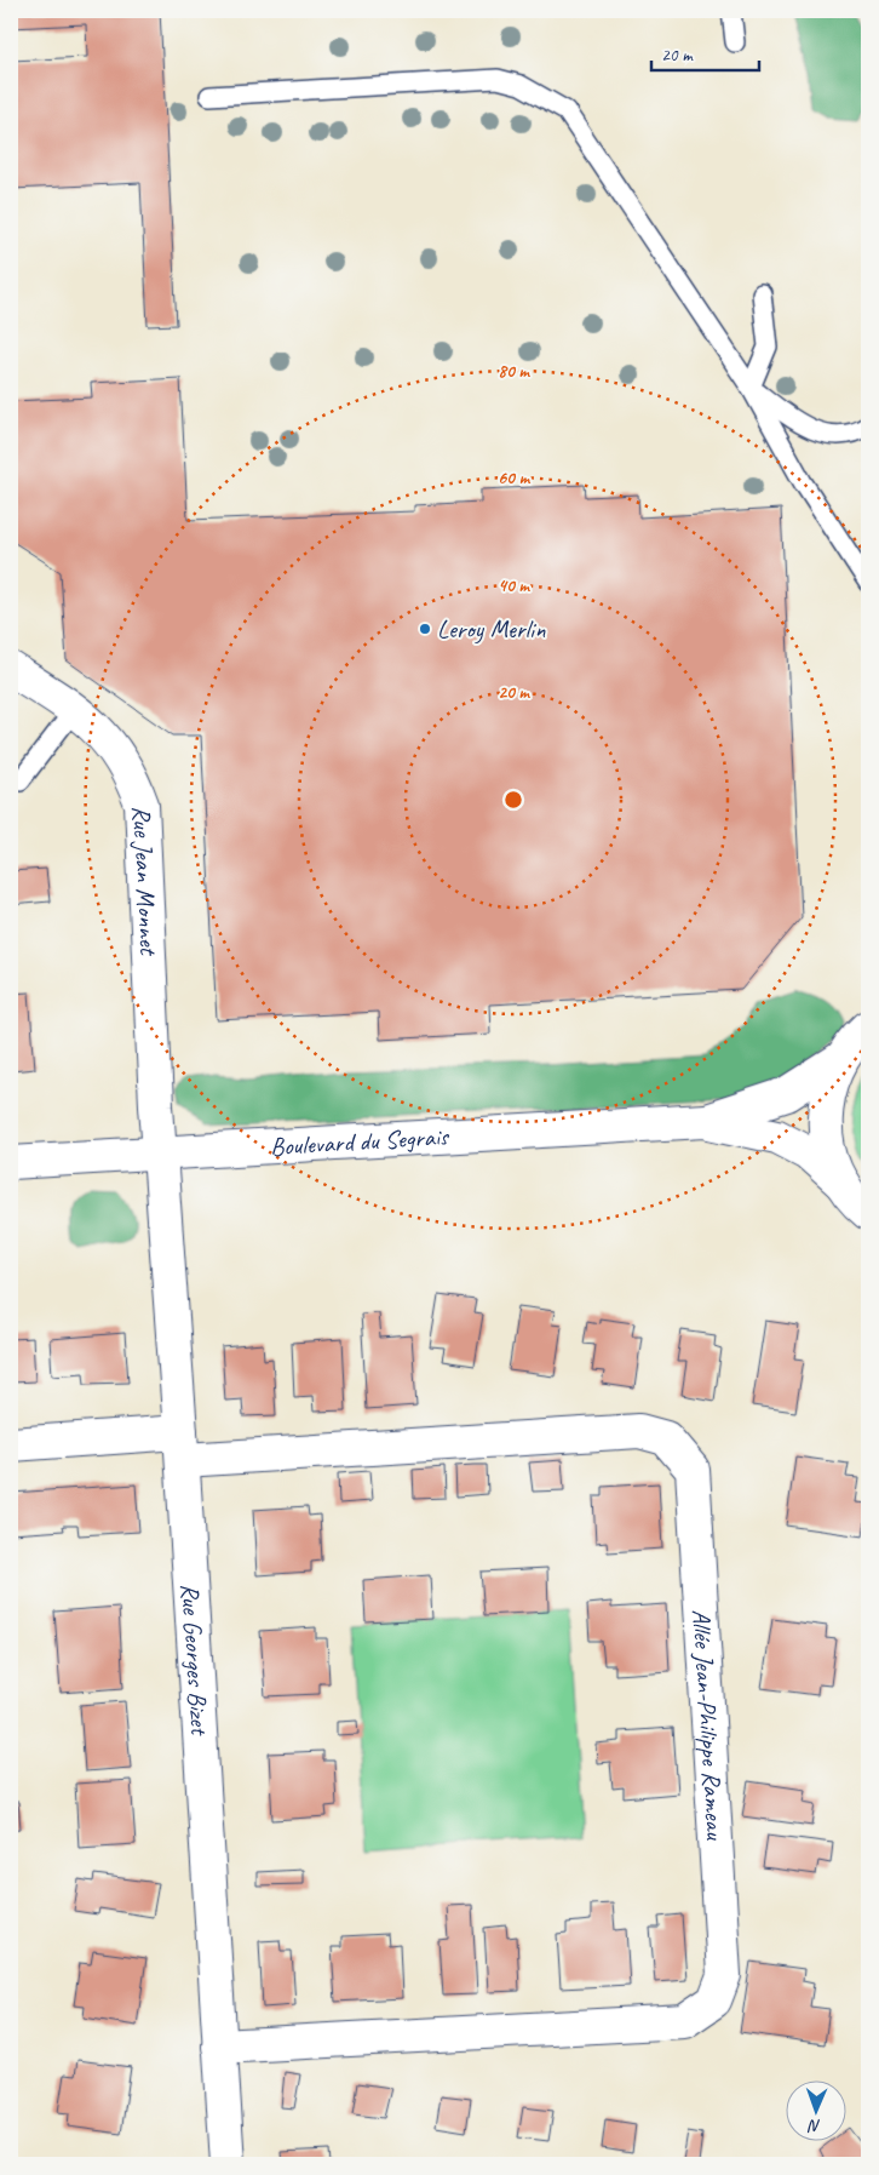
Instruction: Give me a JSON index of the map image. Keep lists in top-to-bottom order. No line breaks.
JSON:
{"streets":{"street":["Rue Jean Monnet","Boulevard du Segrais","Rue Georges Bizet","Allée Jean-Philippe Rameau"]},"crossings":[["Rue Jean Monnet","Boulevard du Segrais"],["Rue Jean Monnet","Rue Georges Bizet"],["Boulevard du Segrais","Rue Georges Bizet"],["Rue Georges Bizet","Allée Jean-Philippe Rameau"]],"places":["Leroy Merlin"],"scale_bar":"20 m","north":"bottom","rings":["80 m","60 m","40 m","20 m"]}
